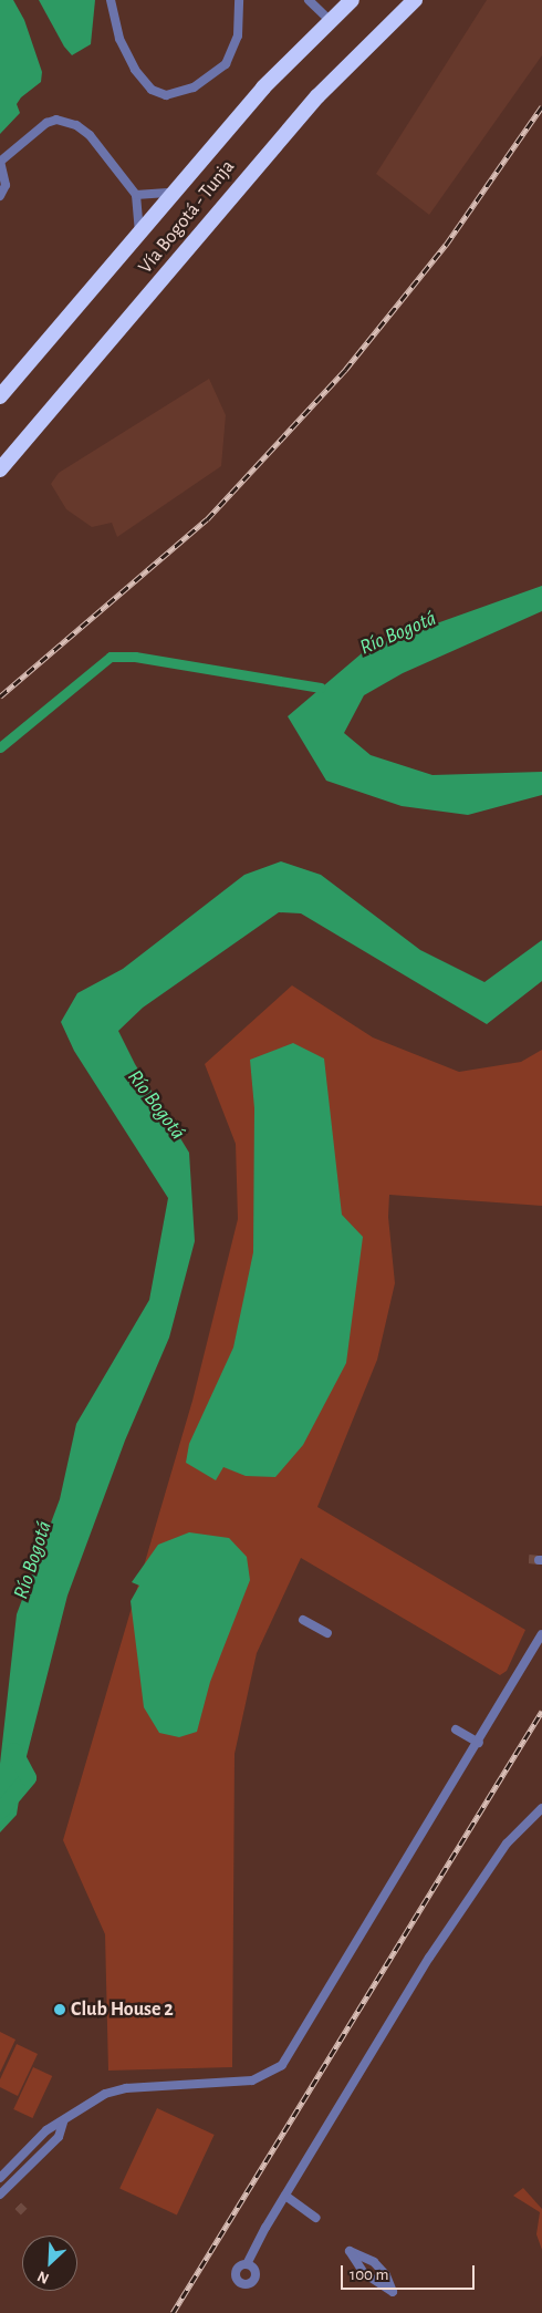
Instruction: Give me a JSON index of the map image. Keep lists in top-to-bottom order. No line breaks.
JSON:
{"streets":{"highway":["Vía Bogotá - Tunja"]},"water":["Río Bogotá"],"places":["Club House 2"],"scale_bar":"100 m","north":"bottom left"}
